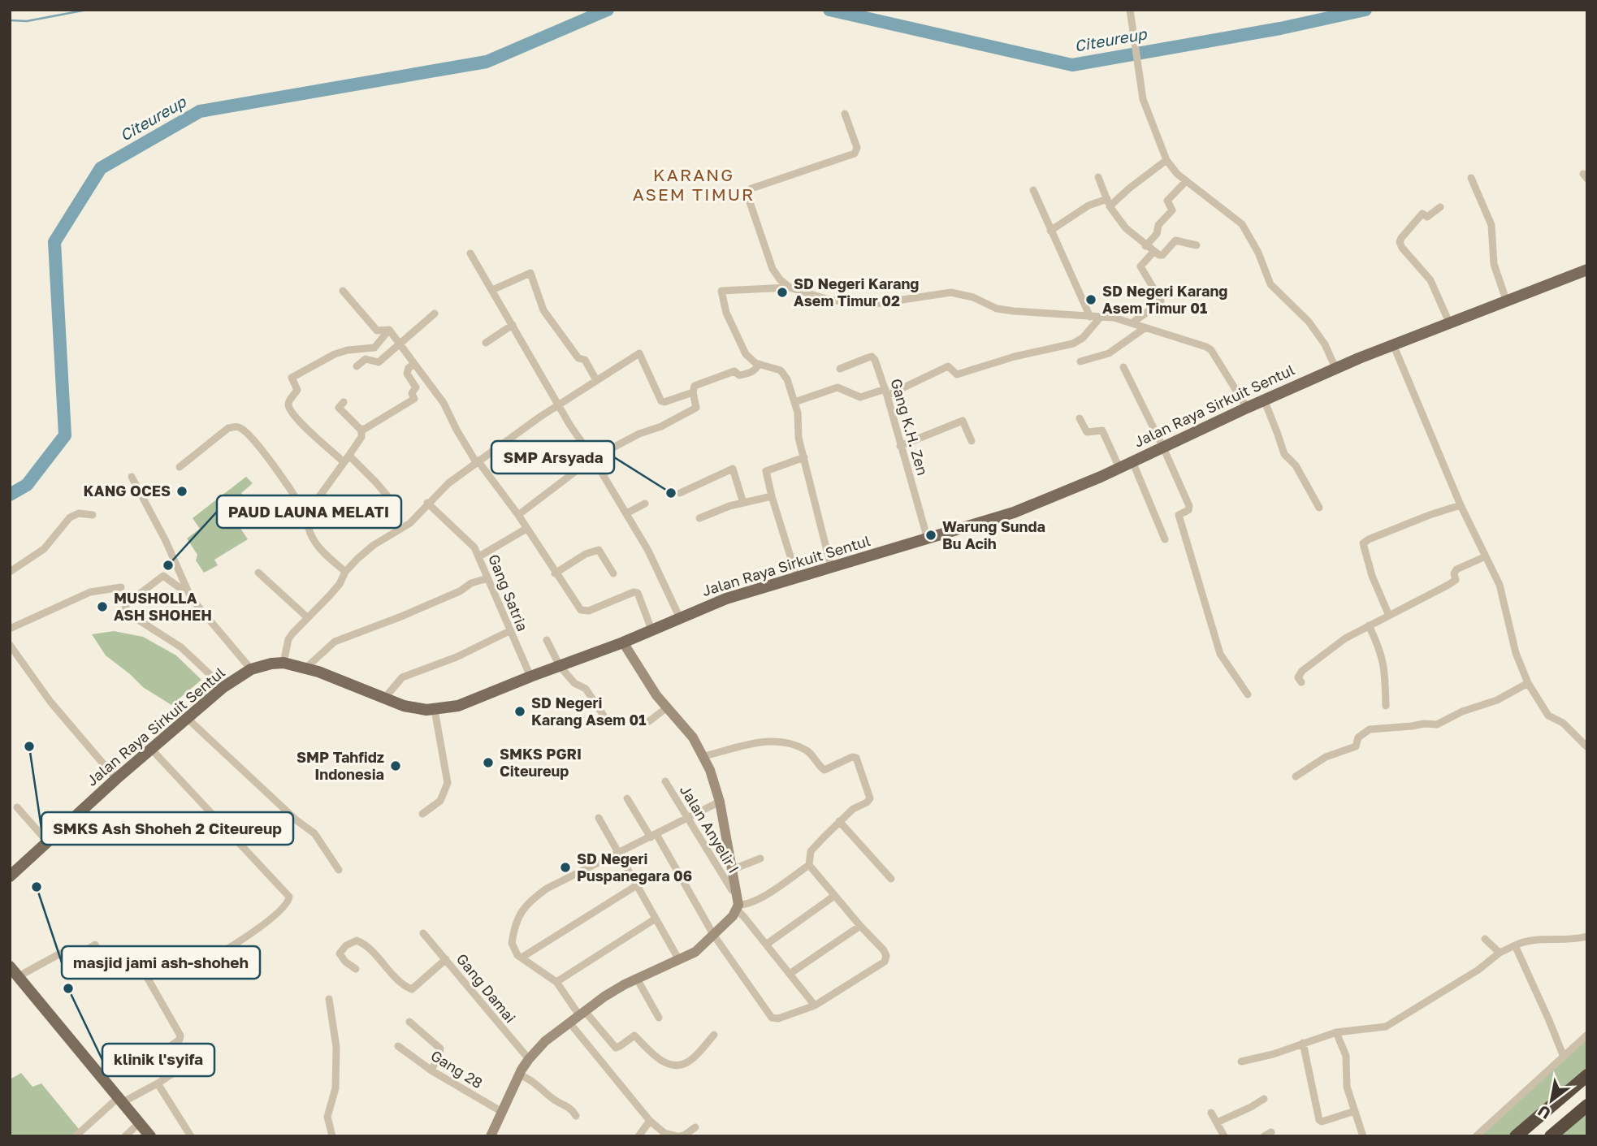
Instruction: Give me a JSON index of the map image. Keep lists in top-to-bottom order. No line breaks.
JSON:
{"streets":{"main road":["Jalan Raya Sirkuit Sentul"],"street":["Gang K.H. Zen","Gang Satria","Jalan Anyelir I","Gang Damai","Gang 28"]},"crossings":[["Jalan Raya Sirkuit Sentul","Gang K.H. Zen"],["Jalan Raya Sirkuit Sentul","Gang Satria"]],"districts":["KARANG ASEM TIMUR"],"water":["Citeureup"],"places":["SD Negeri Karang Asem Timur 02","SD Negeri Karang Asem Timur 01","KANG OCES","SMP Arsyada","Warung Sunda Bu Acih","PAUD LAUNA MELATI","MUSHOLLA ASH SHOHEH","SD Negeri Karang Asem 01","SMKS Ash Shoheh 2 Citeureup","SMKS PGRI Citeureup","SMP Tahfidz Indonesia","SD Negeri Puspanegara 06","masjid jami ash-shoheh","klinik l'syifa"],"north":"bottom left"}
